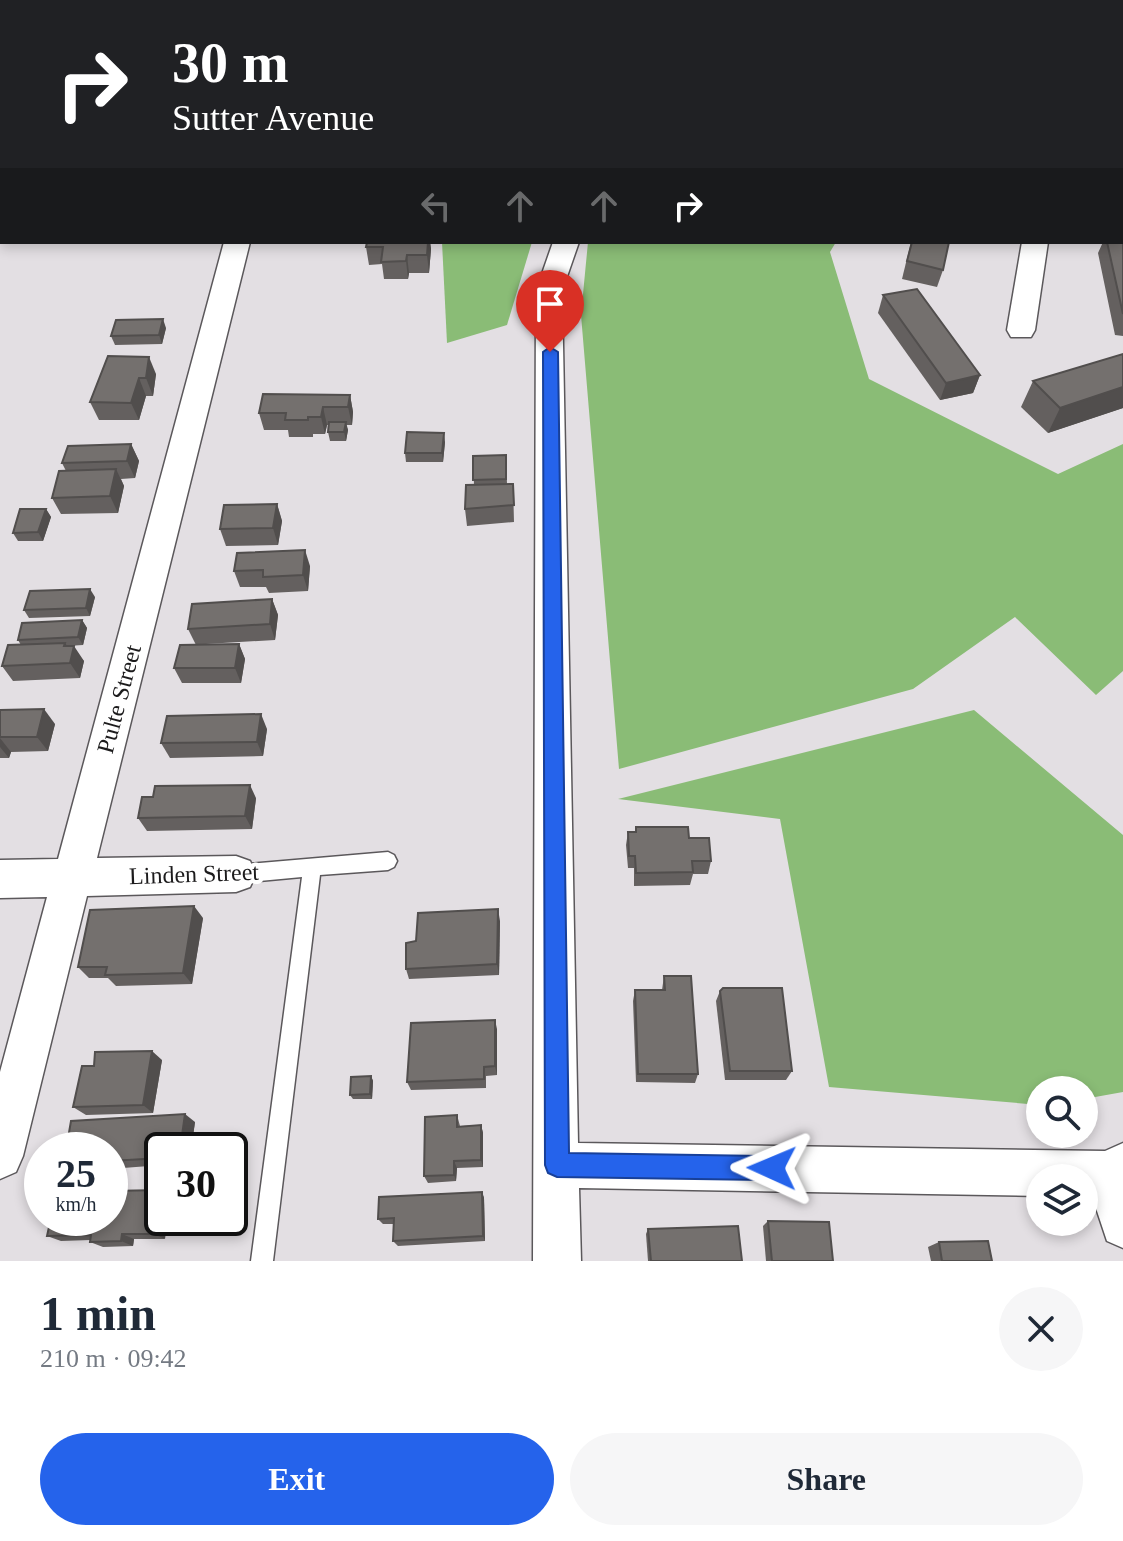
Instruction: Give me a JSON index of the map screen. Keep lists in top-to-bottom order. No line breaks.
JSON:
{"streets":{"street":["Pulte Street","Linden Street"]},"crossings":[["Pulte Street","Linden Street"]],"page":{"turn":["30 m","Sutter Avenue"],"speed":"25 km/h","limit":"30","heading":["1 min","210 m · 09:42"],"buttons":["Exit","Share"]}}
